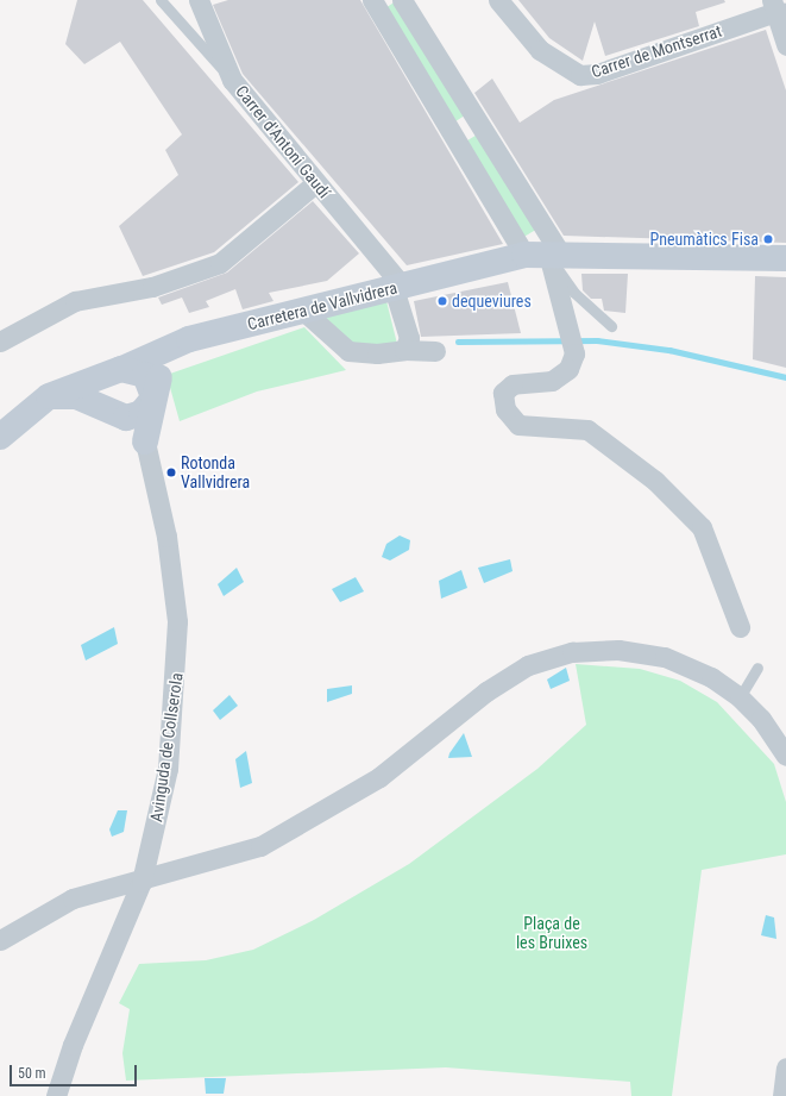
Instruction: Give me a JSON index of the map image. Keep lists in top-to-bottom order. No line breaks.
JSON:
{"streets":{"main road":["Carretera de Vallvidrera"],"street":["Carrer de Montserrat","Carrer d'Antoni Gaudí","Avinguda de Collserola"]},"crossings":[["Carrer d'Antoni Gaudí","Carretera de Vallvidrera"]],"parks":["Plaça de les Bruixes"],"places":["Pneumàtics Fisa","dequeviures","Rotonda Vallvidrera"],"scale_bar":"50 m"}
